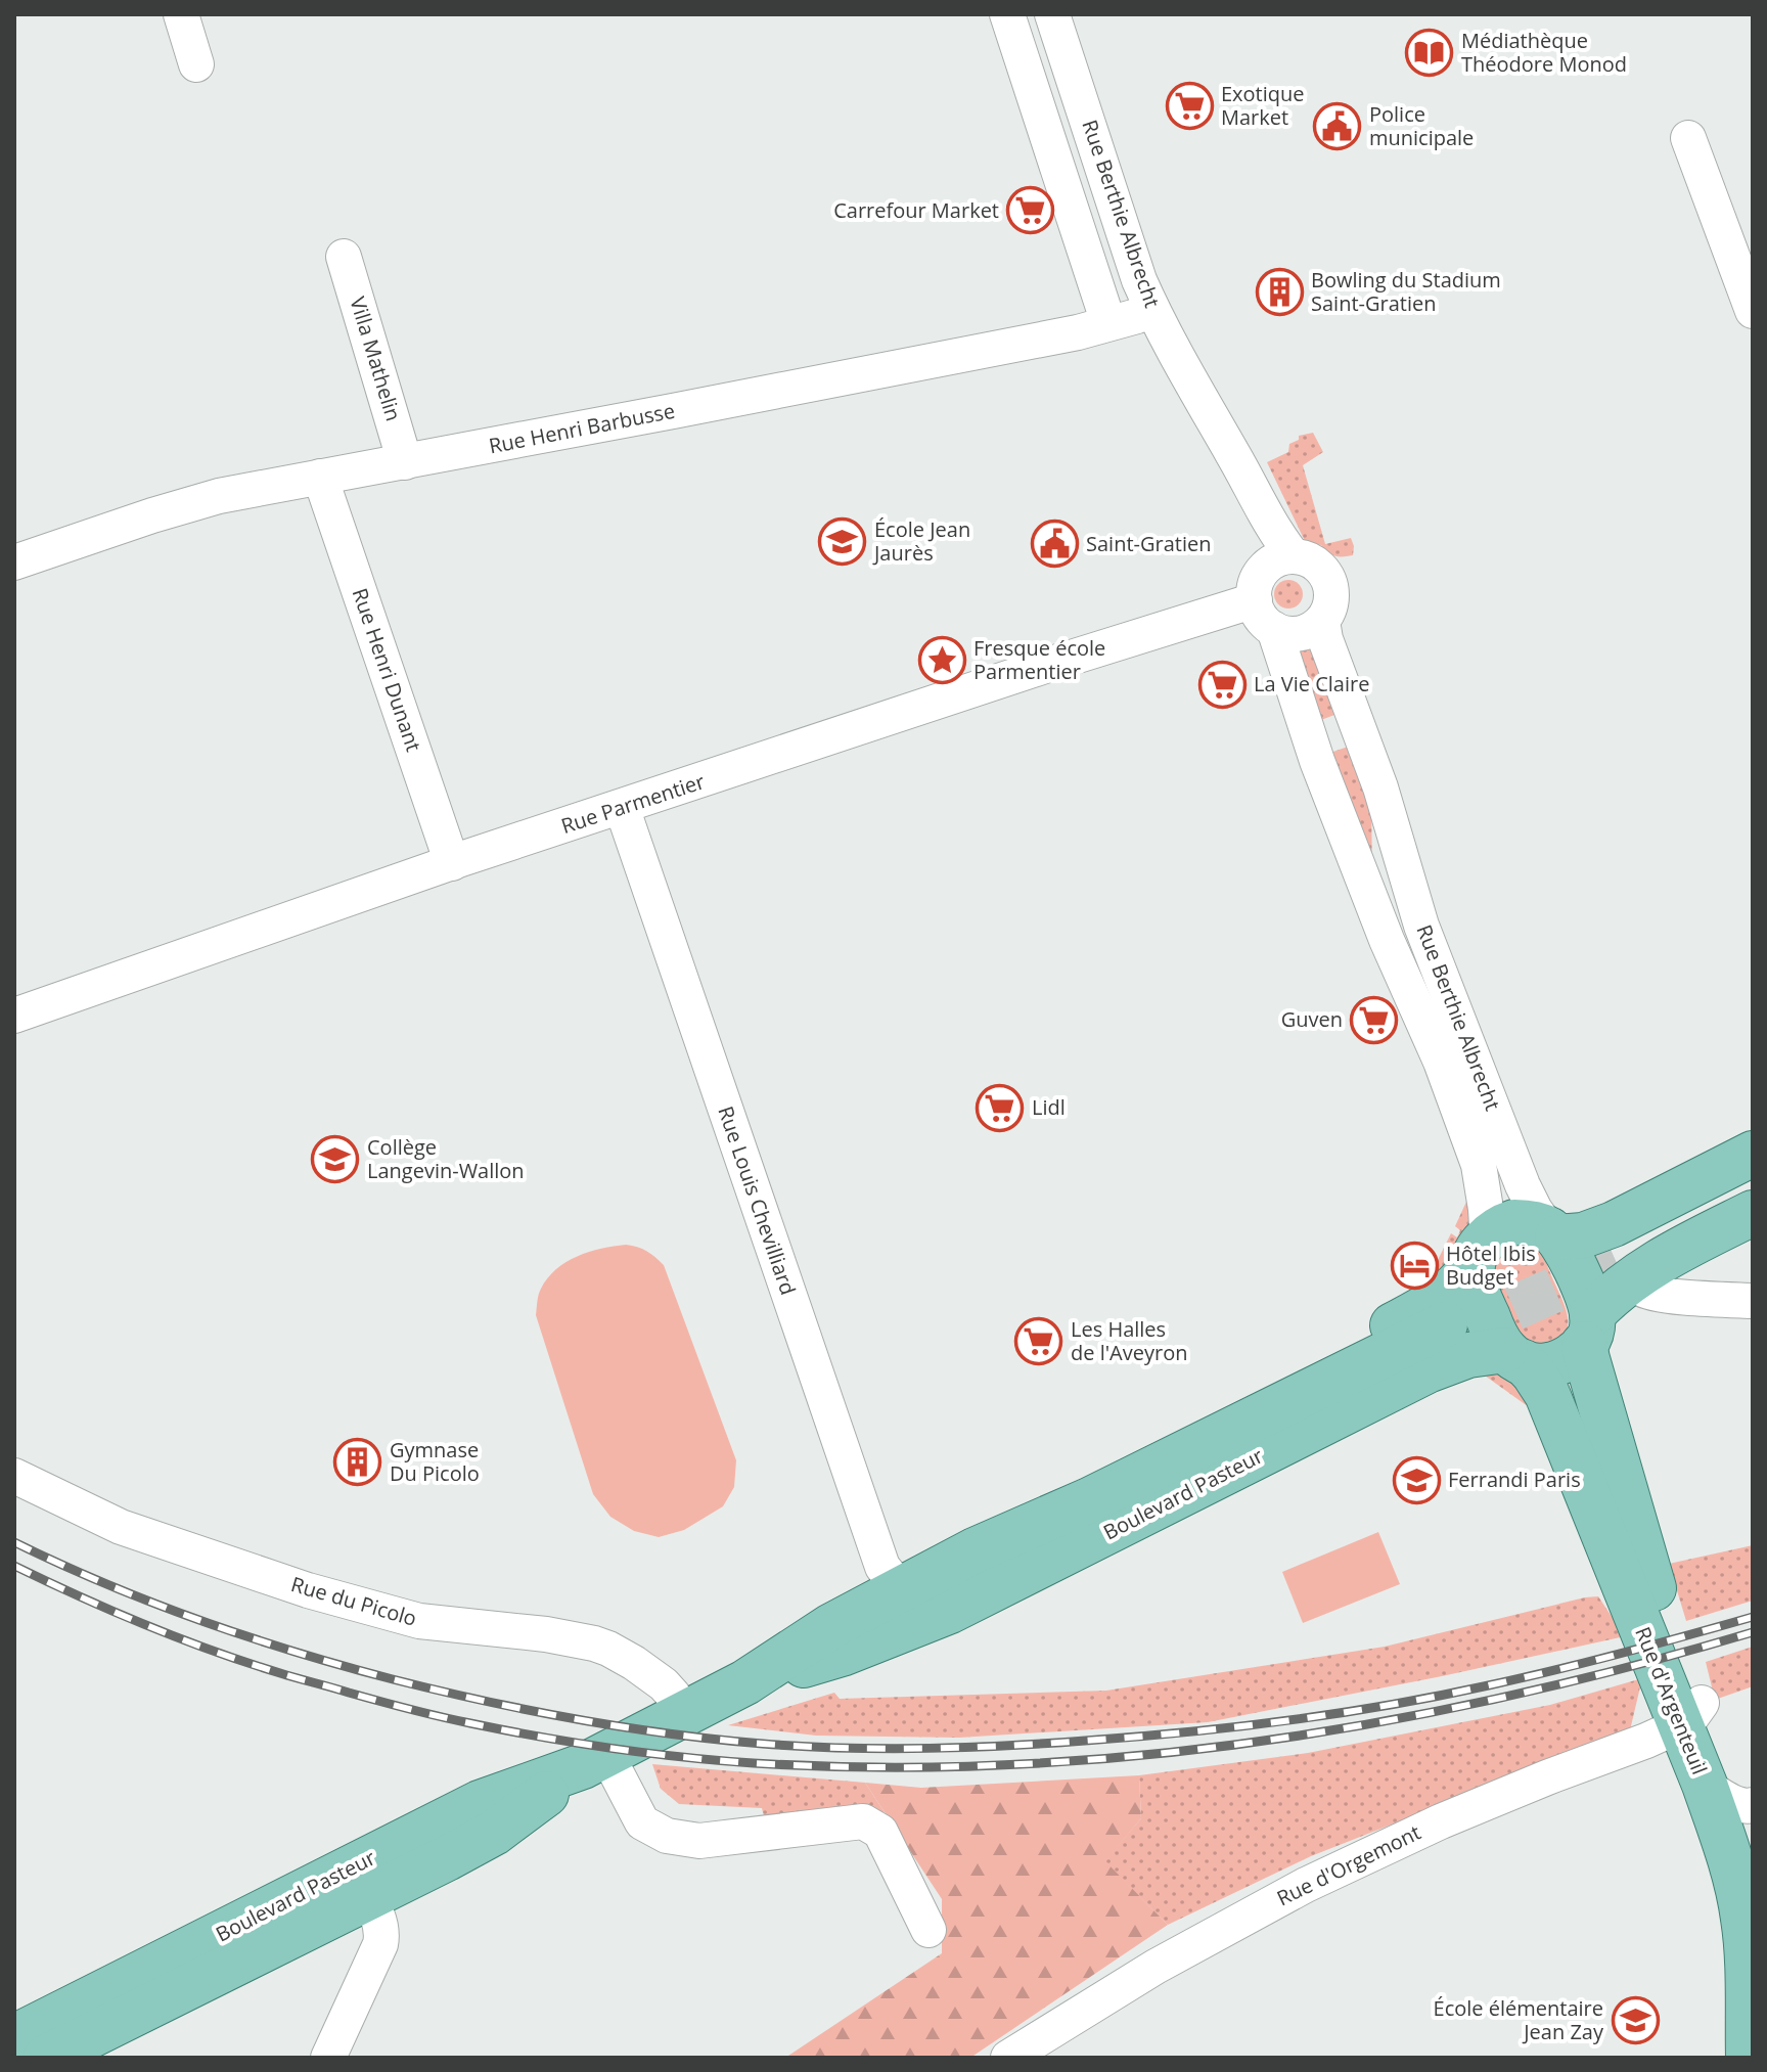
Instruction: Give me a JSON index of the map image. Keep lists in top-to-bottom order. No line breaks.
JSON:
{"streets":{"main road":["Boulevard Pasteur","Rue d'Argenteuil"],"street":["Rue Berthie Albrecht","Villa Mathelin","Rue Henri Barbusse","Rue Henri Dunant","Rue Parmentier","Rue Louis Chevilliard","Rue du Picolo","Rue d'Orgemont"]},"crossings":[["Rue Berthie Albrecht","Rue Henri Barbusse"],["Rue Berthie Albrecht","Rue Parmentier"],["Rue Berthie Albrecht","Boulevard Pasteur"],["Rue Berthie Albrecht","Rue d'Argenteuil"],["Villa Mathelin","Rue Henri Barbusse"],["Rue Henri Barbusse","Rue Henri Dunant"],["Rue Henri Dunant","Rue Parmentier"],["Rue Parmentier","Rue Louis Chevilliard"],["Rue Louis Chevilliard","Boulevard Pasteur"],["Boulevard Pasteur","Rue du Picolo"],["Boulevard Pasteur","Rue d'Argenteuil"],["Rue d'Argenteuil","Rue d'Orgemont"]],"places":{"library":["Médiathèque Théodore Monod"],"supermarket":["Exotique Market","Carrefour Market","La Vie Claire","Guven","Lidl","Les Halles de l'Aveyron"],"public building":["Police municipale","Saint-Gratien"],"building":["Bowling du Stadium Saint-Gratien","Gymnase Du Picolo"],"school or university":["École Jean Jaurès","Collège Langevin-Wallon","Ferrandi Paris","École élémentaire Jean Zay"],"place":["Fresque école Parmentier"],"hotel":["Hôtel Ibis Budget"]}}
